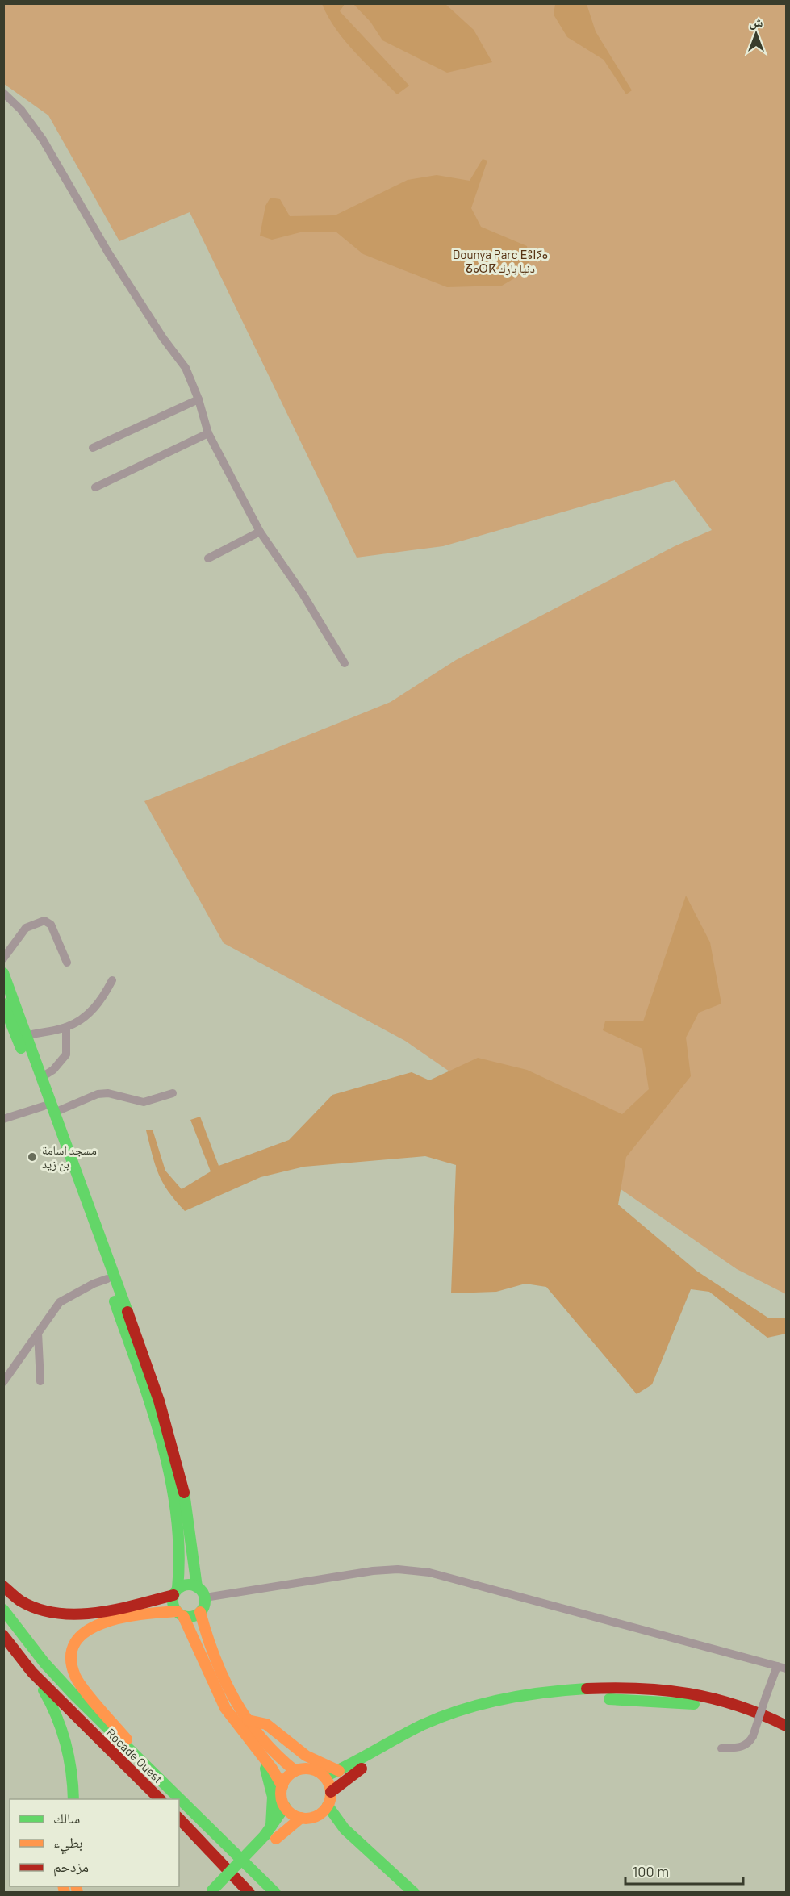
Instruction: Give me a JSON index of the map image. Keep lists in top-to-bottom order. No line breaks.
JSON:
{"streets":{"main road":["Rocade Ouest"]},"parks":["Dounya Parc ⴹⵓⵏⵢⴰ ⵒⴰⵔⴽ دنيا بارك"],"places":["مسجد اسامة بن زيد"],"legend":["سالك","بطيء","مزدحم"],"scale_bar":"100 m","north":"top"}
